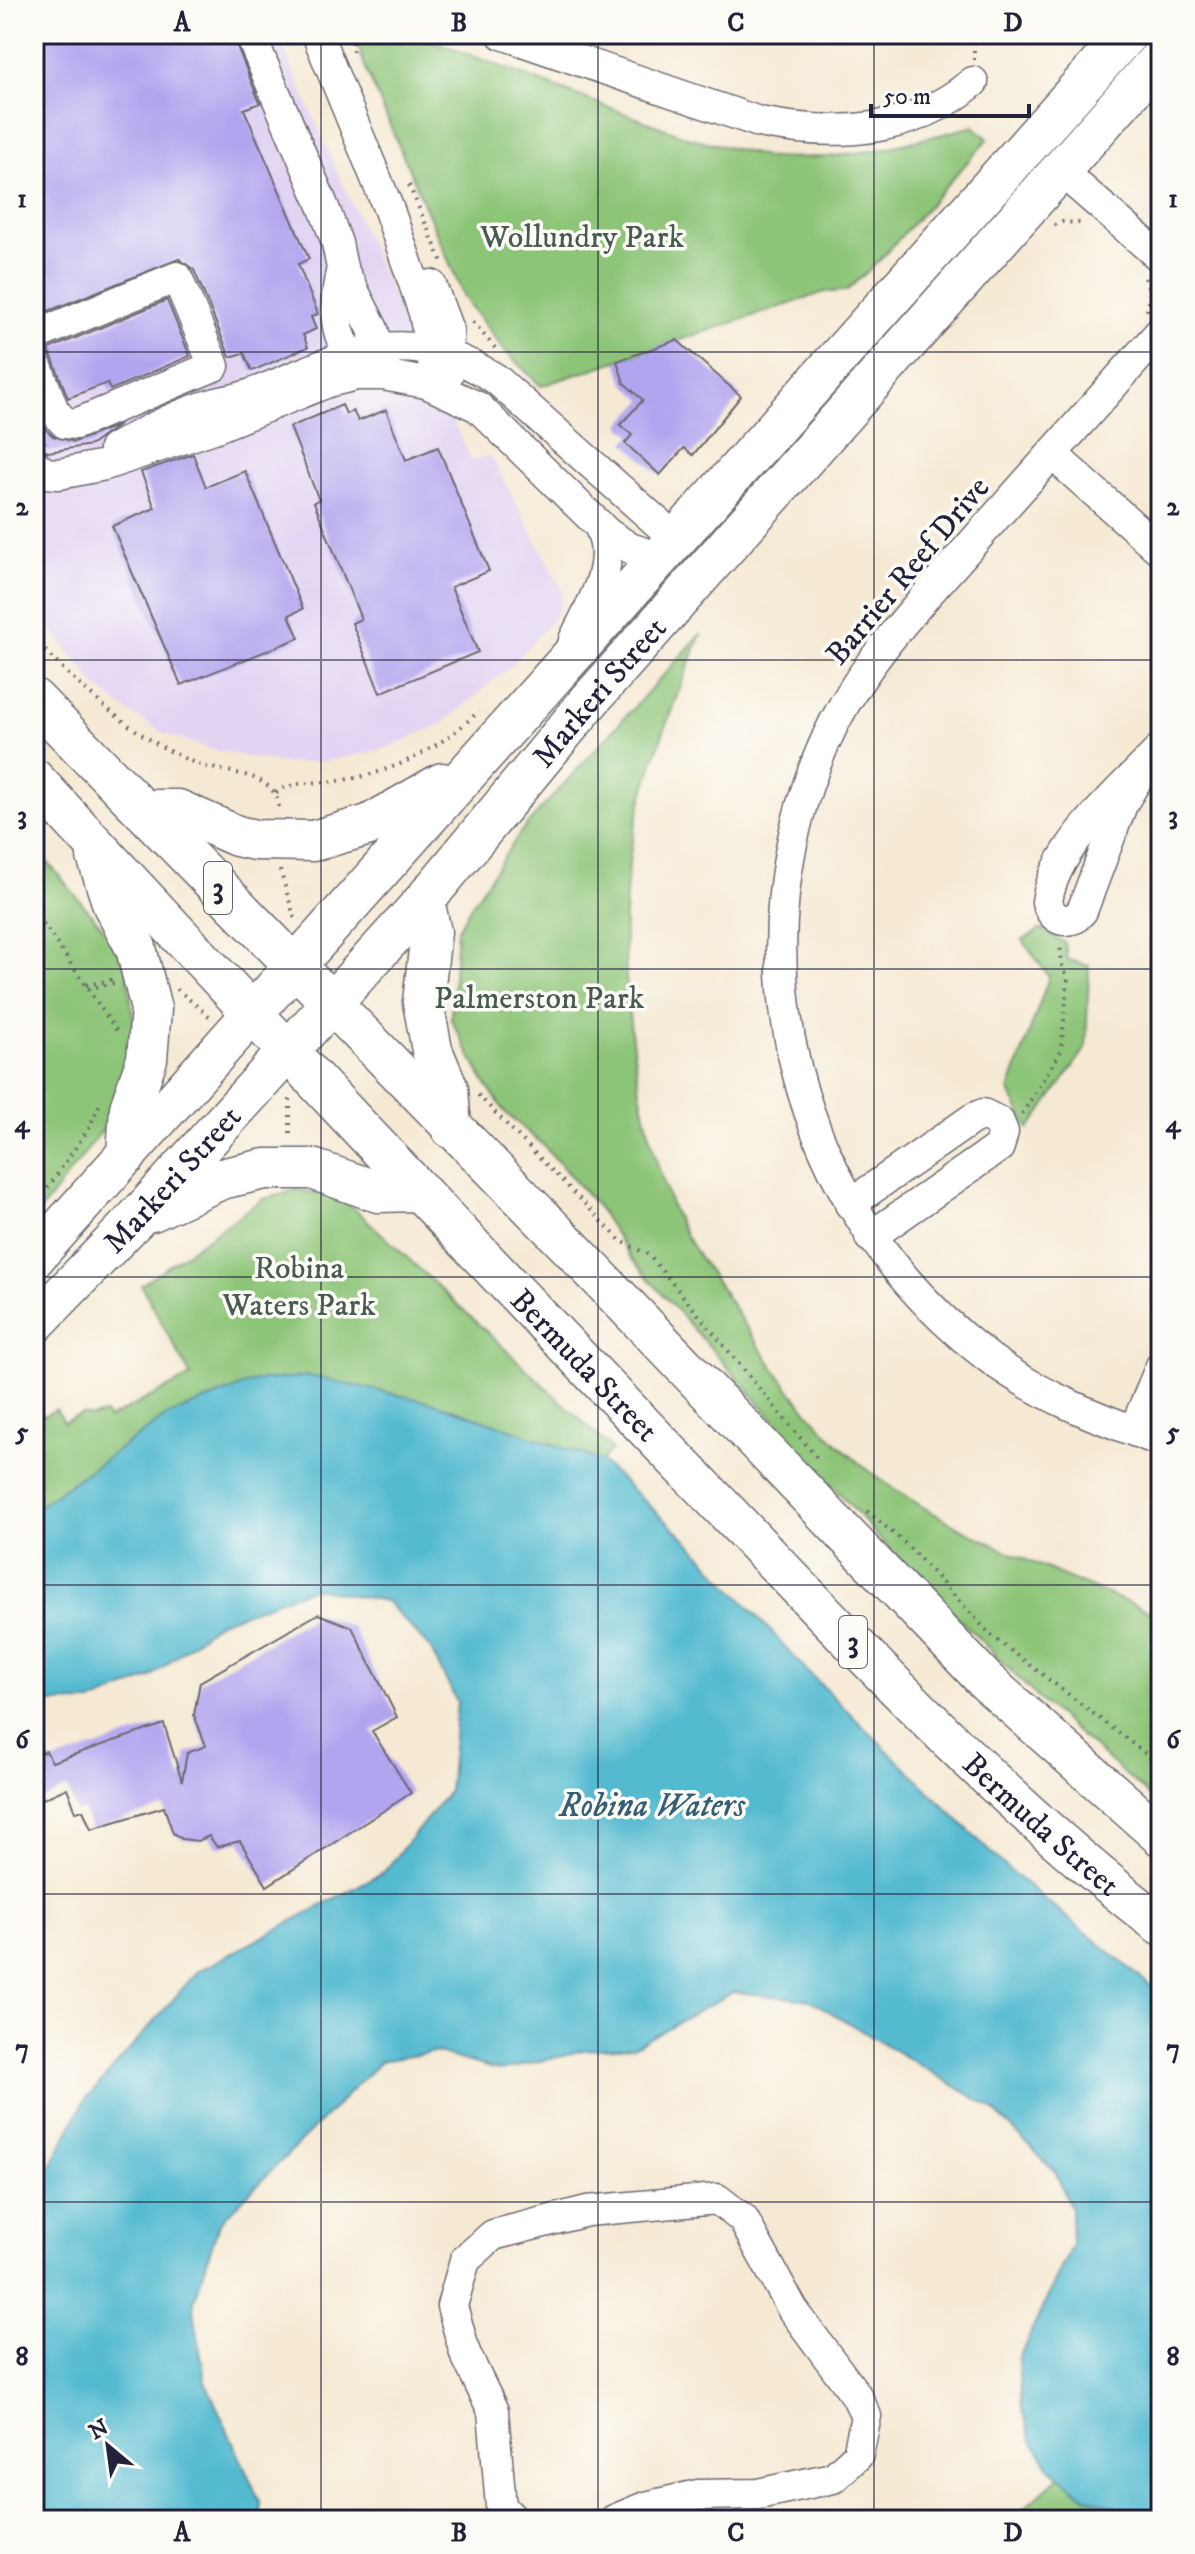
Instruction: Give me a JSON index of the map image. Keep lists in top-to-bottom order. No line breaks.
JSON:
{"streets":{"main road":["Markeri Street","3","Bermuda Street"],"street":["Barrier Reef Drive"]},"crossings":[["Markeri Street","Bermuda Street"]],"water":["Robina Waters"],"parks":["Wollundry Park","Palmerston Park","Robina Waters Park"],"scale_bar":"50 m","north":"top left","grid":{"columns":["A","B","C","D"],"rows":["1","2","3","4","5","6","7","8"]}}
